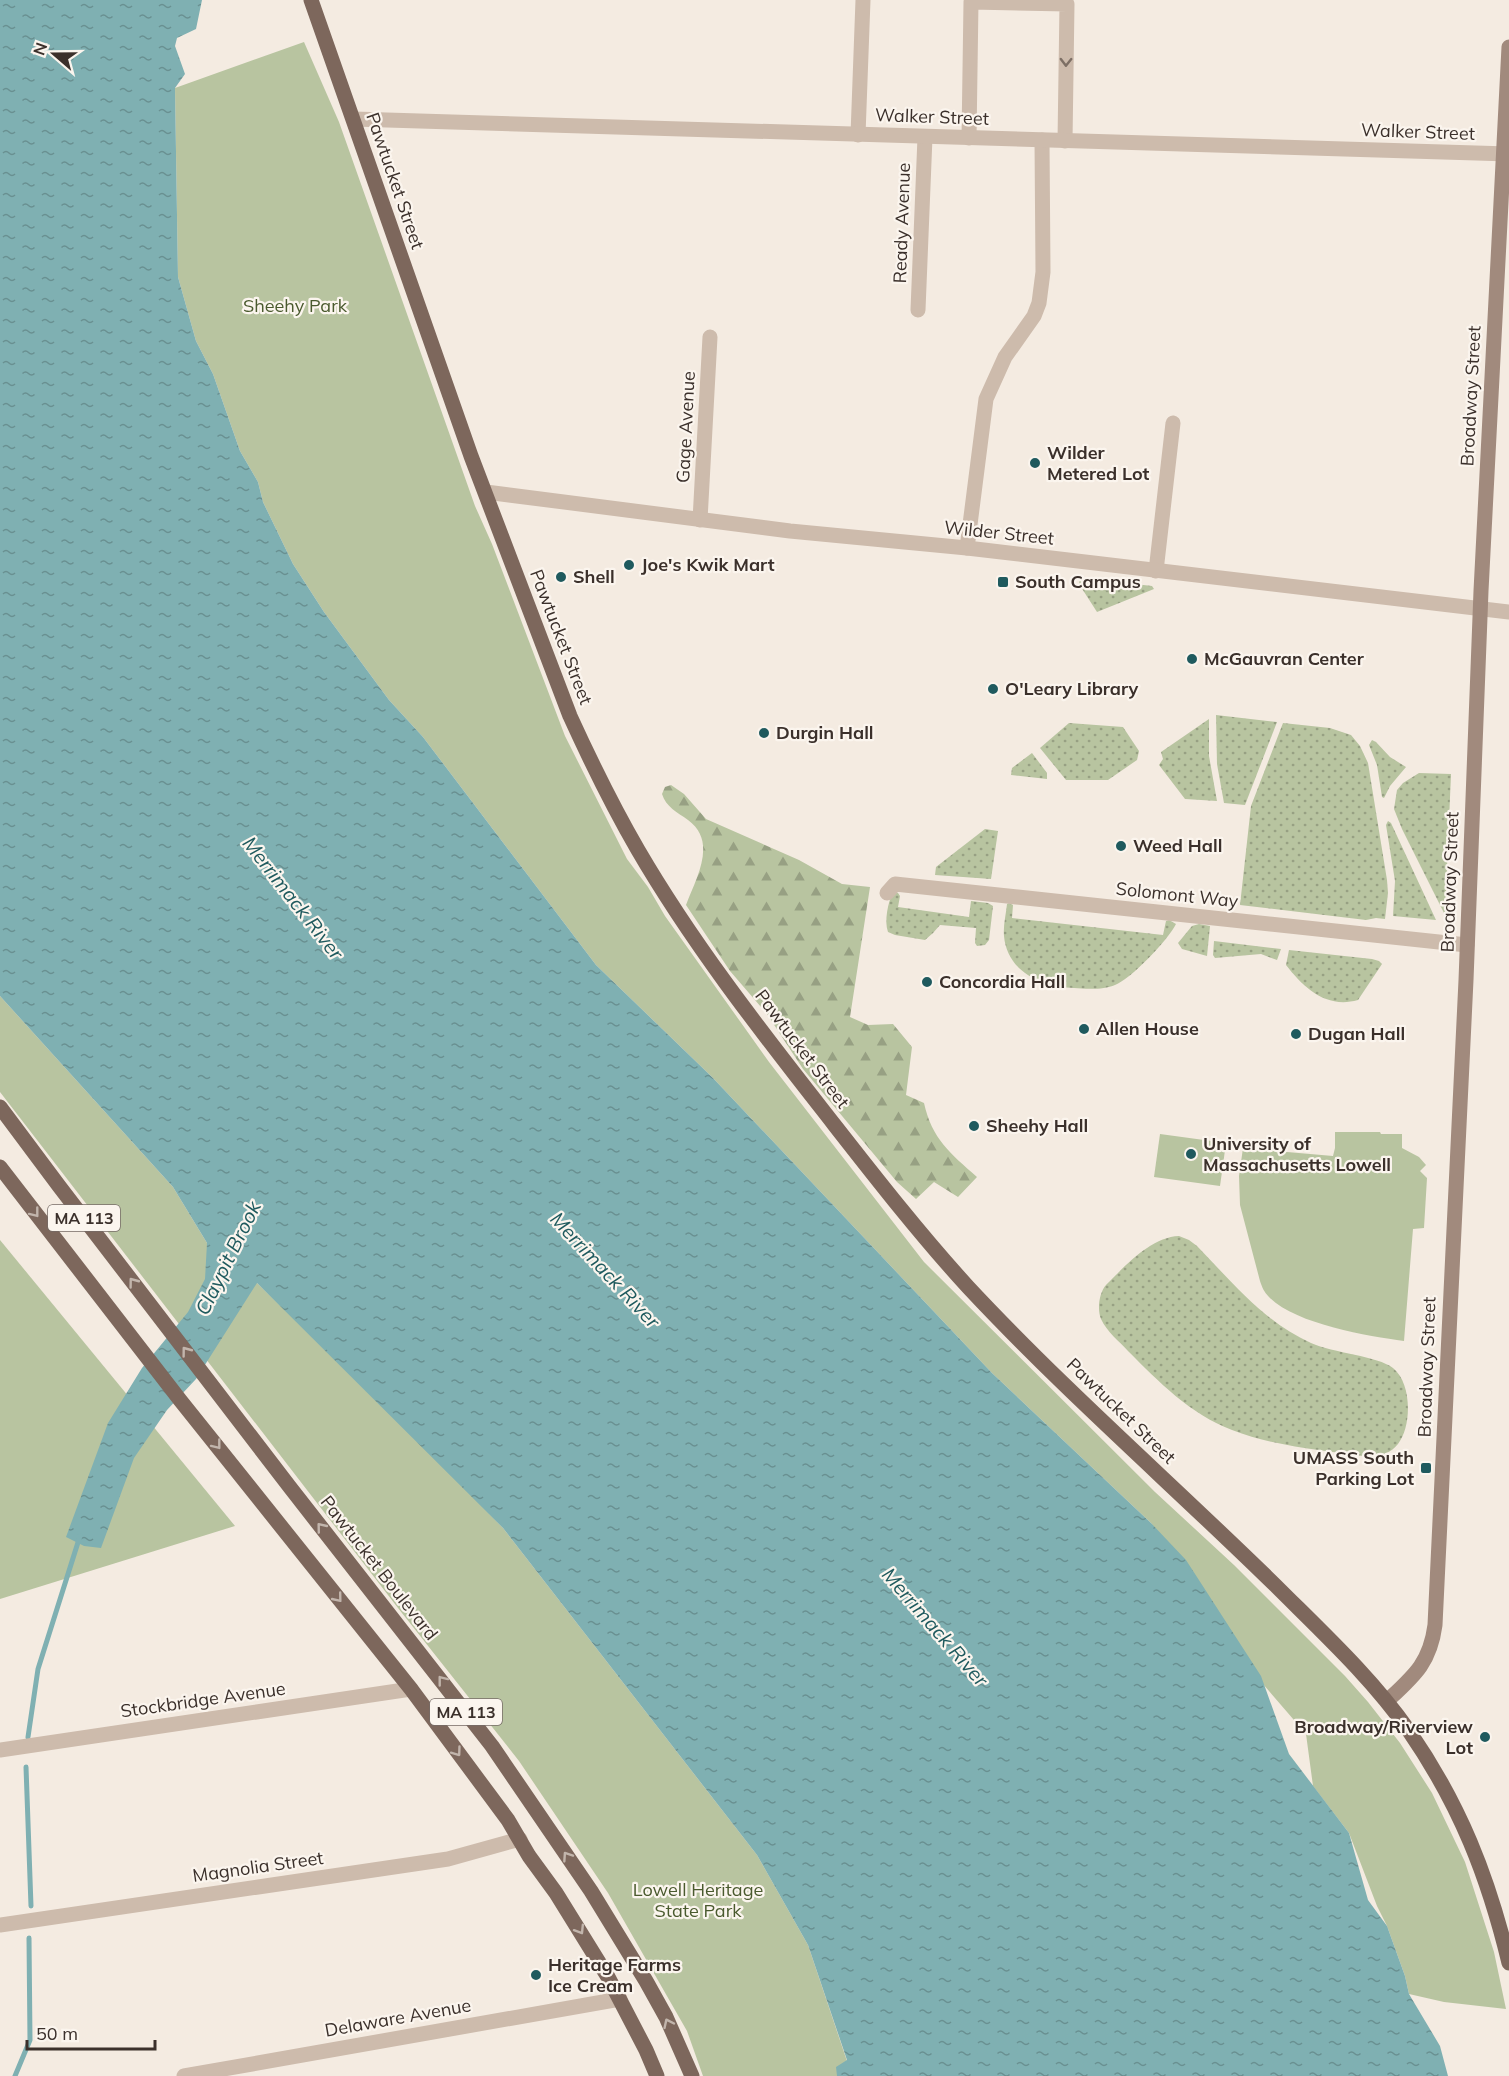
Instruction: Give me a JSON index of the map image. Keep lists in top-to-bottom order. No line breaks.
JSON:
{"streets":{"main road":["Pawtucket Street","Broadway Street","MA 113","Pawtucket Boulevard"],"street":["Walker Street","Ready Avenue","Gage Avenue","Wilder Street","Solomont Way","Stockbridge Avenue","Magnolia Street","Delaware Avenue"]},"crossings":[["Walker Street","Pawtucket Street"],["Walker Street","Ready Avenue"],["Walker Street","Broadway Street"],["Pawtucket Street","Broadway Street"],["Pawtucket Street","Wilder Street"],["Broadway Street","Wilder Street"],["Broadway Street","Solomont Way"],["Gage Avenue","Wilder Street"],["MA 113","Stockbridge Avenue"],["MA 113","Magnolia Street"],["MA 113","Delaware Avenue"]],"water":["Merrimack River","Claypit Brook"],"parks":["Sheehy Park","Lowell Heritage State Park"],"places":{"other":["Wilder Metered Lot","Joe's Kwik Mart","Shell","McGauvran Center","O'Leary Library","Durgin Hall","Weed Hall","Concordia Hall","Allen House","Dugan Hall","Sheehy Hall","University of Massachusetts Lowell","Broadway/Riverview Lot","Heritage Farms Ice Cream"],"transit":["South Campus","UMASS South Parking Lot"]},"scale_bar":"50 m","north":"left"}
